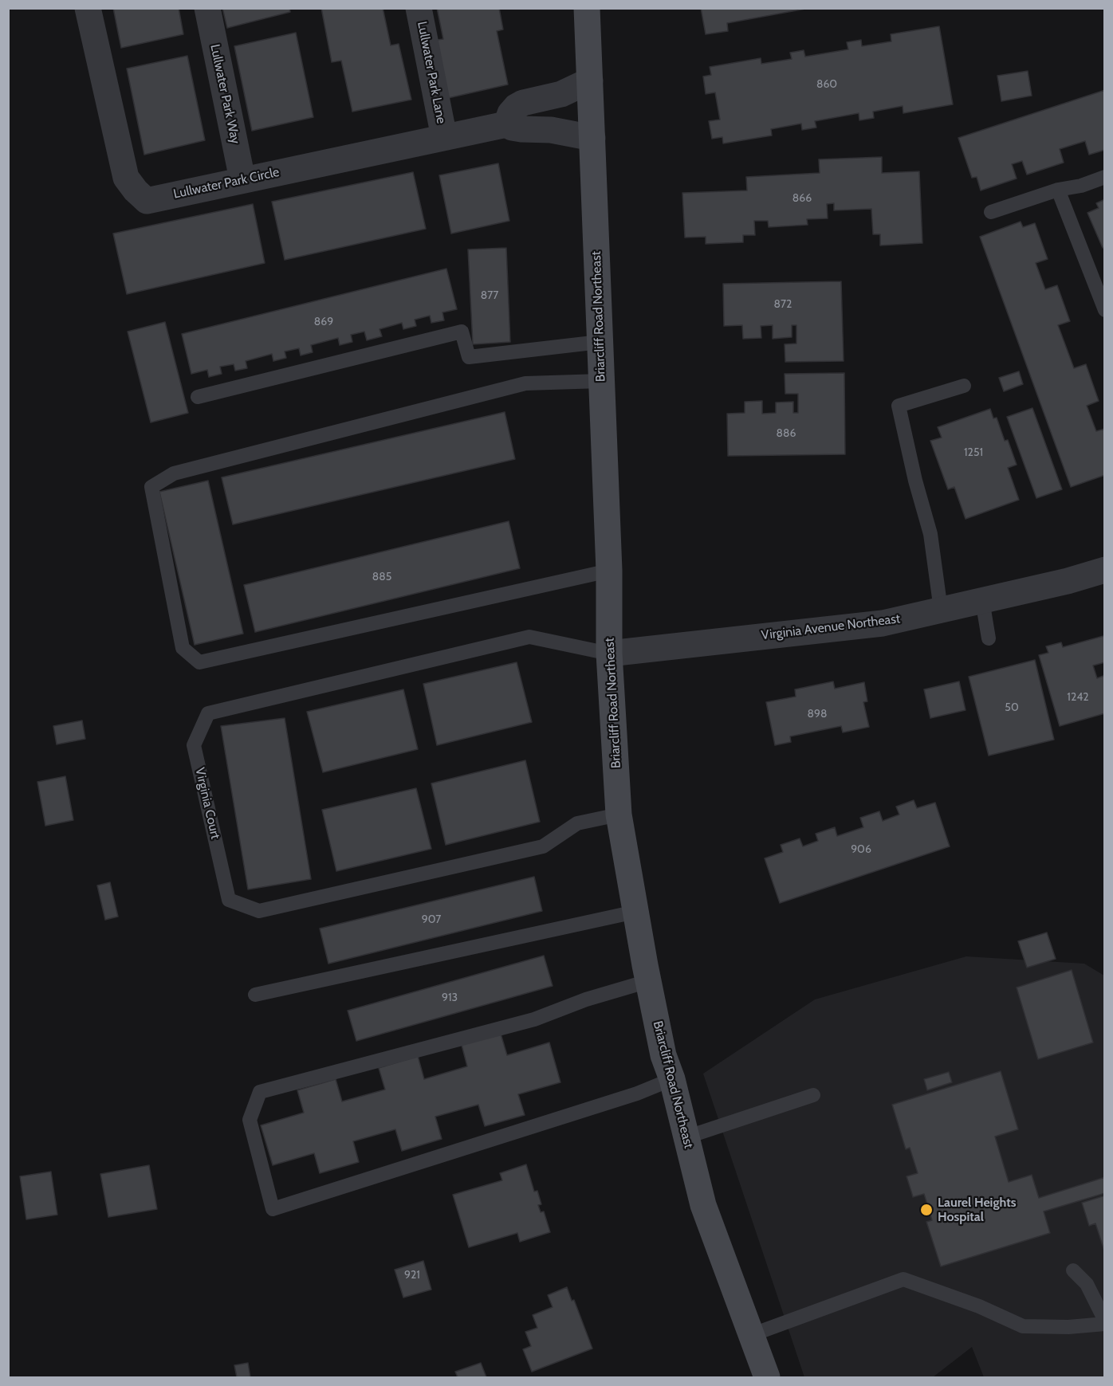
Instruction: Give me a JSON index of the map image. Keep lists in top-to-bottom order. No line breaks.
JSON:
{"streets":{"main road":["Briarcliff Road Northeast"],"street":["Lullwater Park Lane","Lullwater Park Way","Lullwater Park Circle","Virginia Avenue Northeast"],"lane":["Virginia Court"]},"crossings":[["Lullwater Park Lane","Lullwater Park Circle"],["Lullwater Park Way","Lullwater Park Circle"],["Lullwater Park Circle","Briarcliff Road Northeast"],["Briarcliff Road Northeast","Virginia Avenue Northeast"],["Briarcliff Road Northeast","Virginia Court"],["Virginia Avenue Northeast","Virginia Court"]],"places":["Laurel Heights Hospital"],"house_numbers":["860","866","877","872","869","886","1251","885","1242","50","898","906","907","913","921"]}
